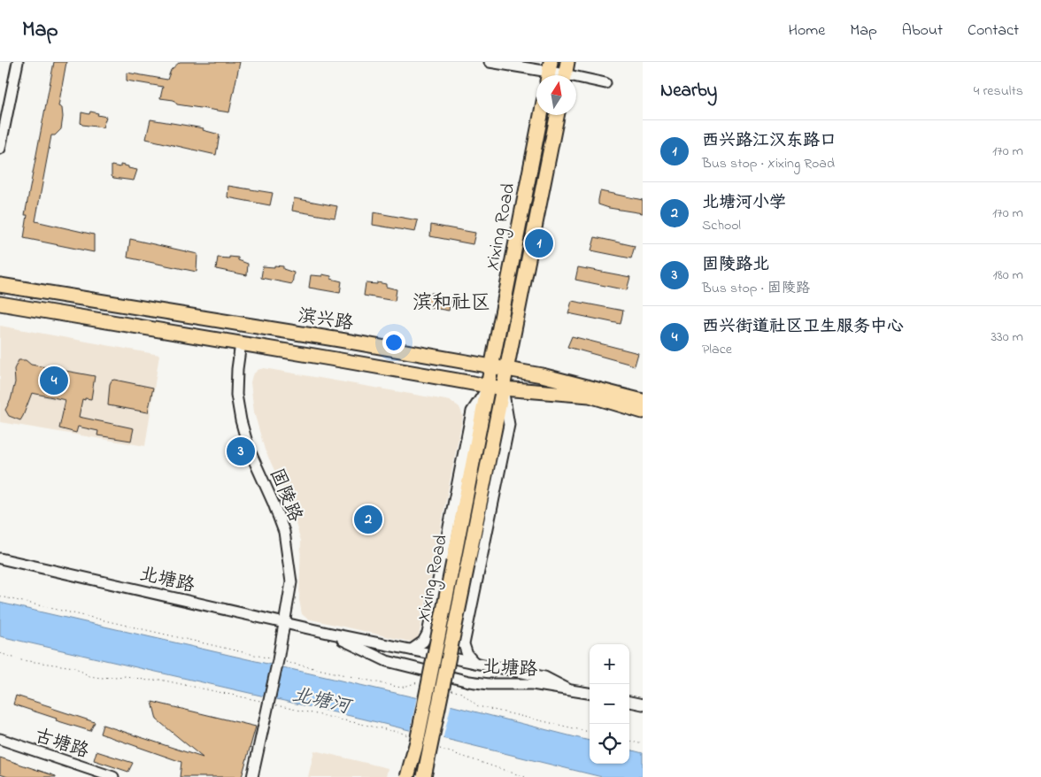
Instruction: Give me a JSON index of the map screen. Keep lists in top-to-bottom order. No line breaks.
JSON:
{"streets":{"main road":["Xixing Road","滨兴路"],"street":["固陵路","北塘路","古塘路"]},"crossings":[["Xixing Road","滨兴路"],["Xixing Road","北塘路"],["滨兴路","固陵路"],["固陵路","北塘路"]],"districts":["滨和社区"],"water":["北塘河"],"north":"top","page":{"header":"Map","nav":["Home","Map","About","Contact"],"heading":["Nearby","4 results"],"list":[{"mark":"1","name":"西兴路江汉东路口","note":"Bus stop · Xixing Road","value":"170 m"},{"mark":"2","name":"北塘河小学","note":"School","value":"170 m"},{"mark":"3","name":"固陵路北","note":"Bus stop · 固陵路","value":"180 m"},{"mark":"4","name":"西兴街道社区卫生服务中心","note":"Place","value":"330 m"}],"pins":["1","4","3","2"],"map_buttons":["+","−"]}}
